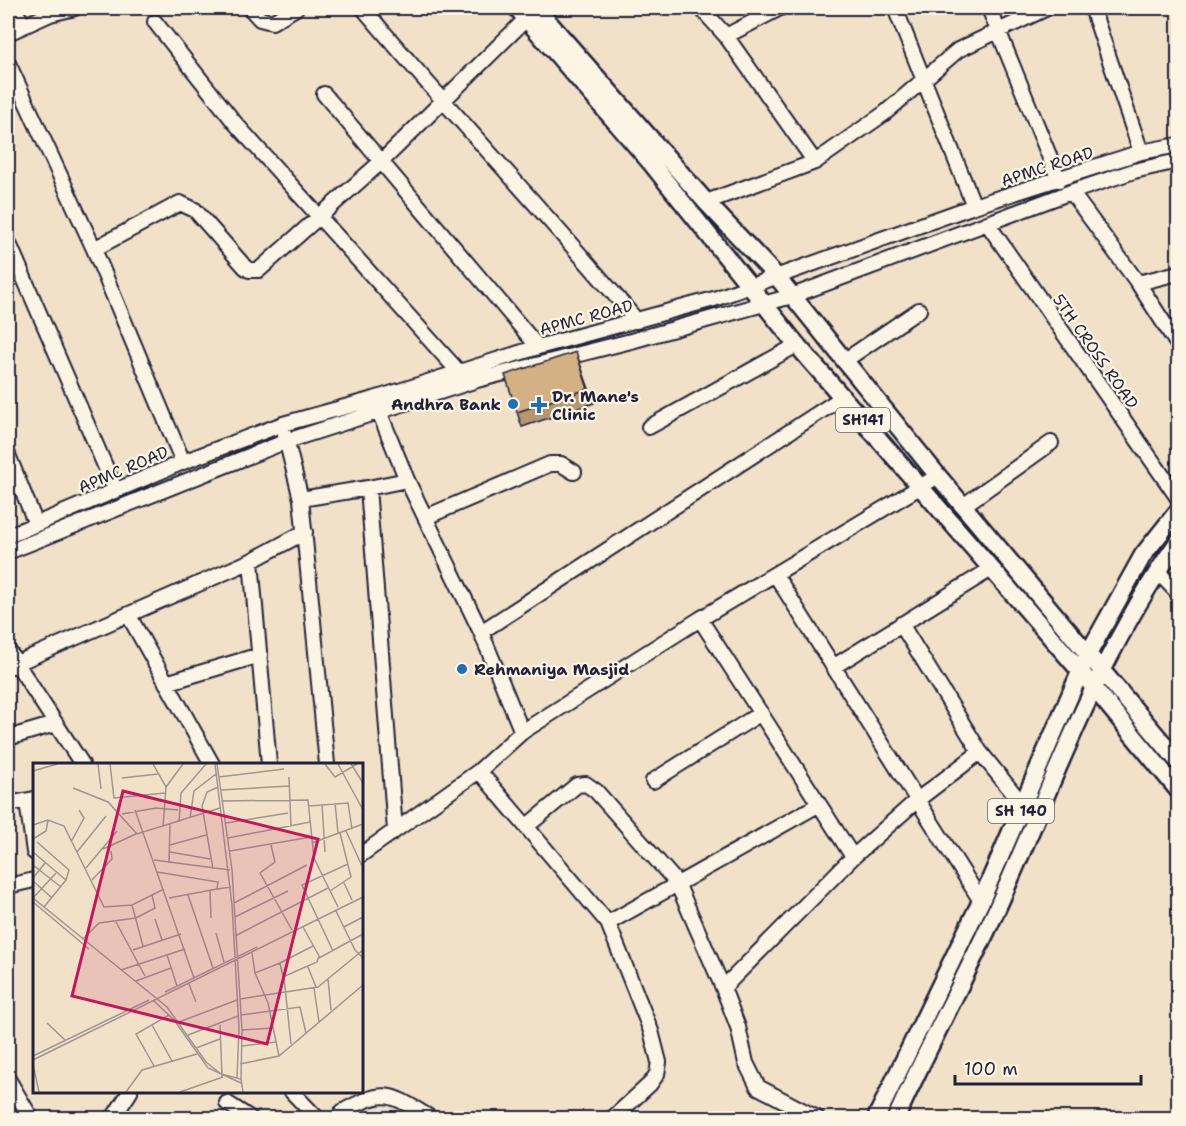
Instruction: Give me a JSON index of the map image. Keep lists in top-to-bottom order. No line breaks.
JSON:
{"streets":{"main road":["SH141","SH 140"],"street":["APMC ROAD","5TH CROSS ROAD"]},"crossings":[["APMC ROAD","5TH CROSS ROAD"],["APMC ROAD","SH141"],["SH141","SH 140"]],"places":{"other":["Andhra Bank","Rehmaniya Masjid"],"health":["Dr. Mane's Clinic"]},"scale_bar":"100 m"}
